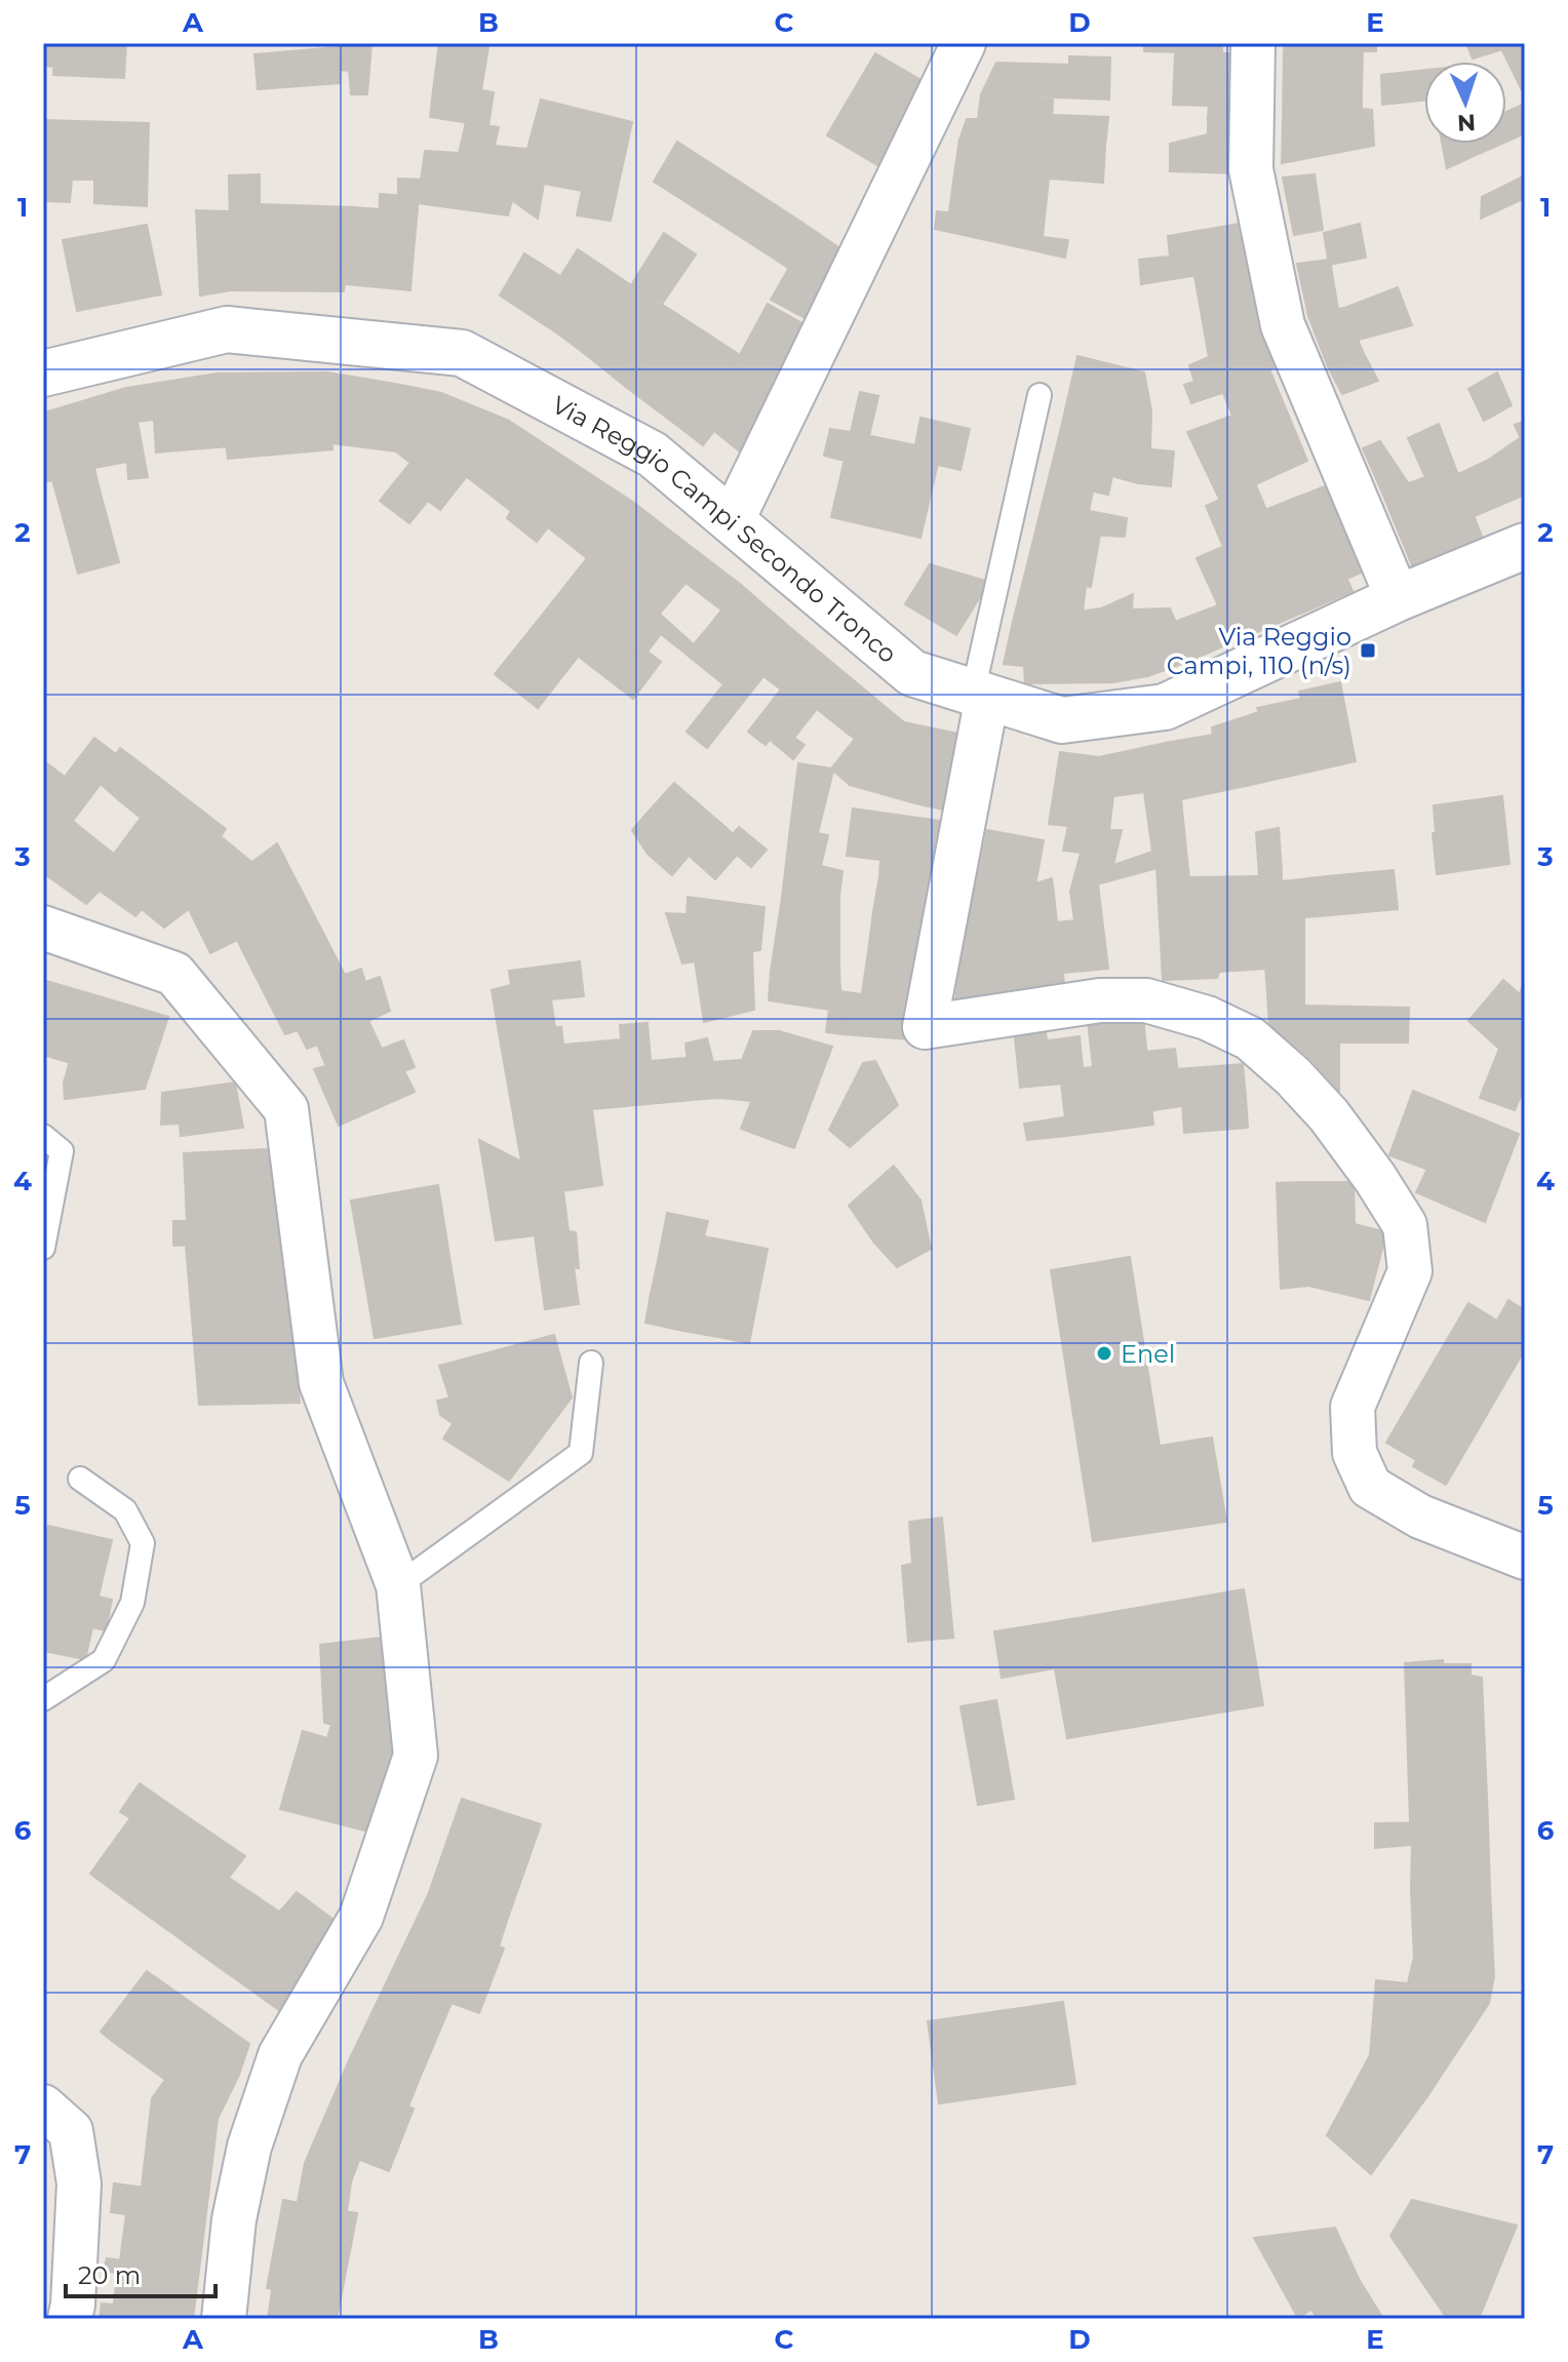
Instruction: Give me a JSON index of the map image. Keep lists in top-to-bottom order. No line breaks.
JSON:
{"streets":{"street":["Via Reggio Campi Secondo Tronco"]},"places":{"transit":["Via Reggio Campi, 110 (n/s)"],"other":["Enel"]},"scale_bar":"20 m","north":"bottom","grid":{"columns":["A","B","C","D","E"],"rows":["1","2","3","4","5","6","7"]}}
